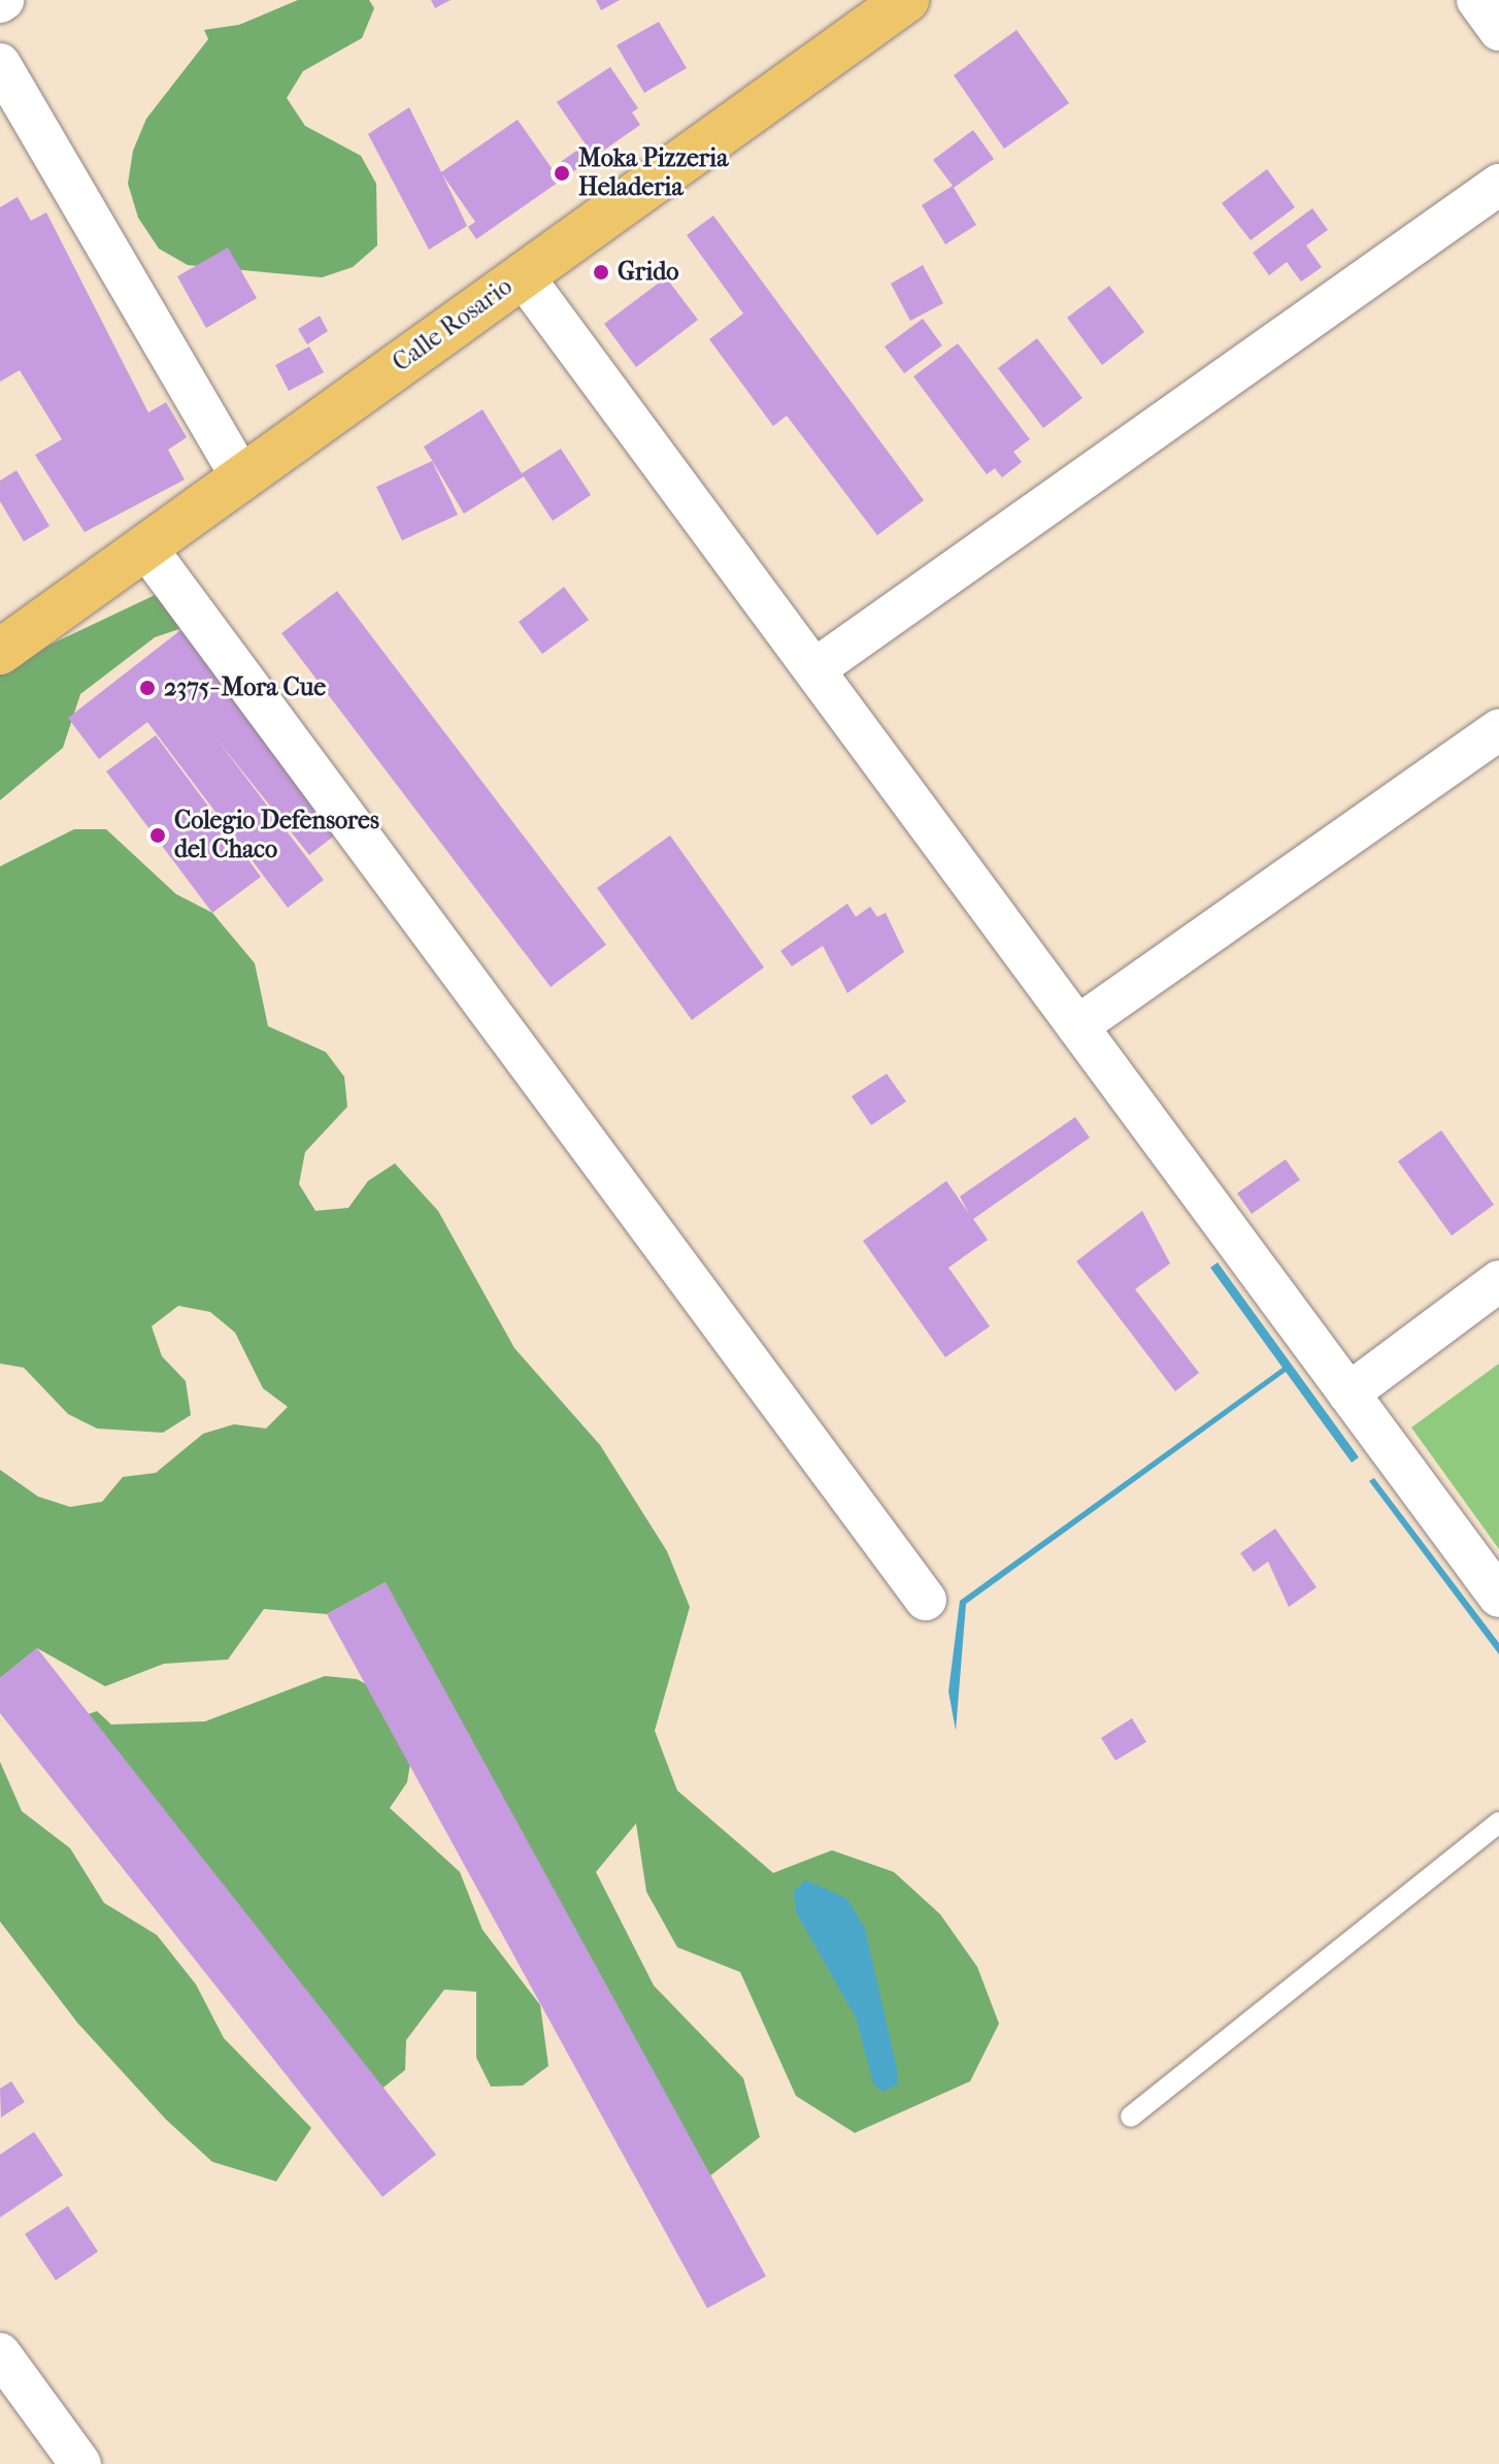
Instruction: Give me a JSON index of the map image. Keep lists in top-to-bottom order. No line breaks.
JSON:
{"streets":{"main road":["Calle Rosario"]},"places":["Moka Pizzeria Heladeria","Grido","2375- Mora Cue","Colegio Defensores del Chaco"]}
